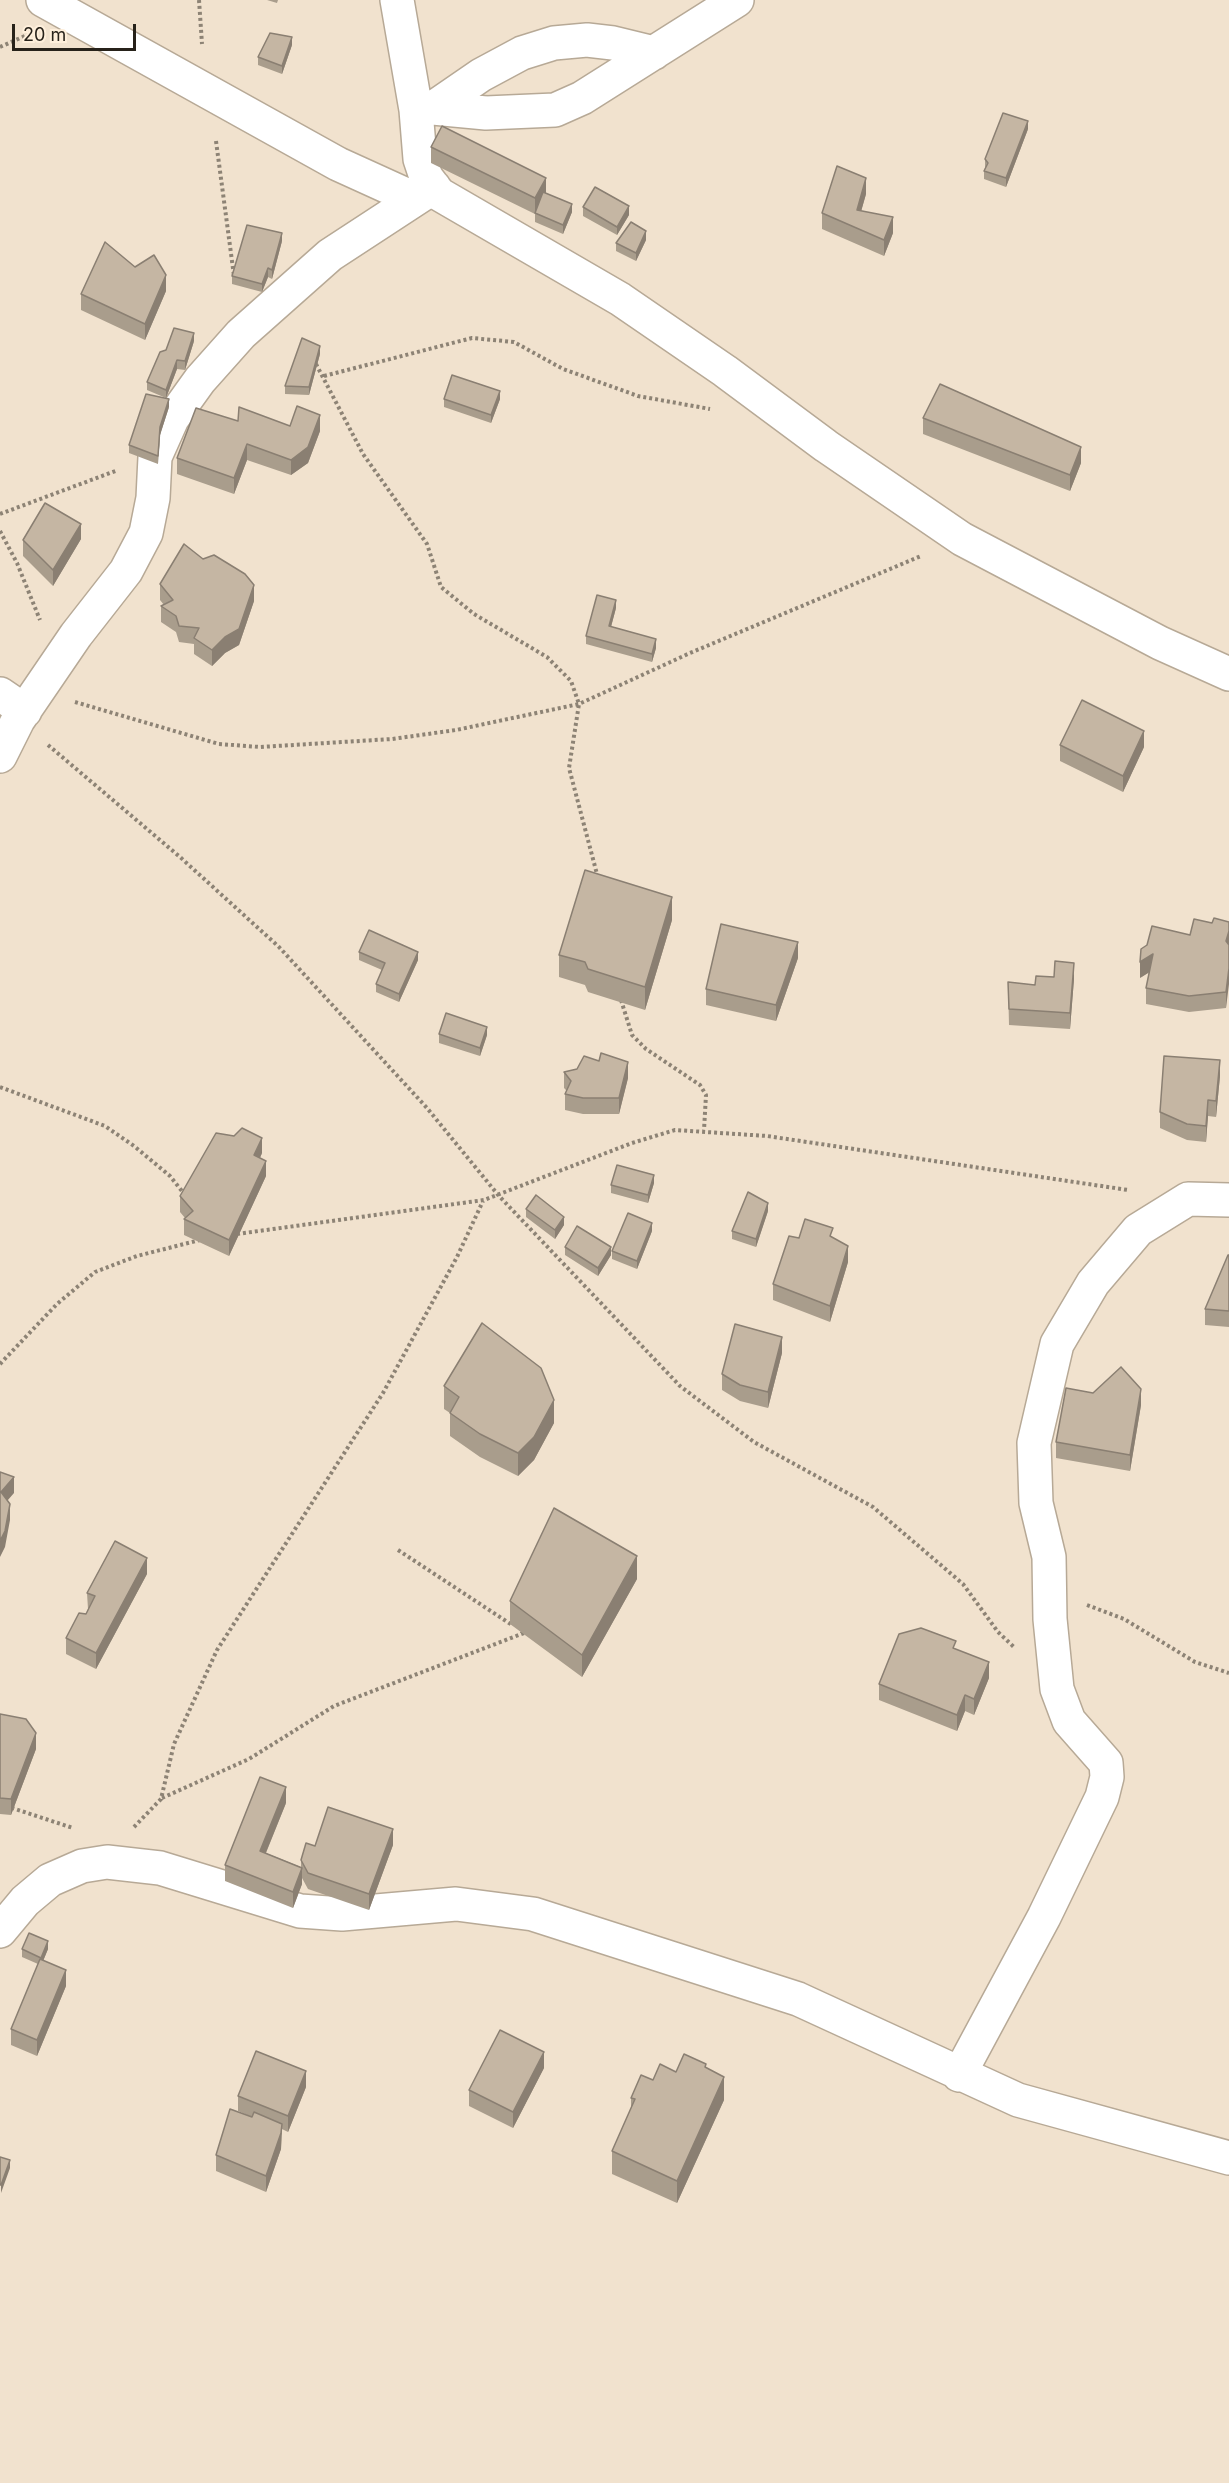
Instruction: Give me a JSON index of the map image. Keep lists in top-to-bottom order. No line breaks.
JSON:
{"scale_bar":"20 m"}
